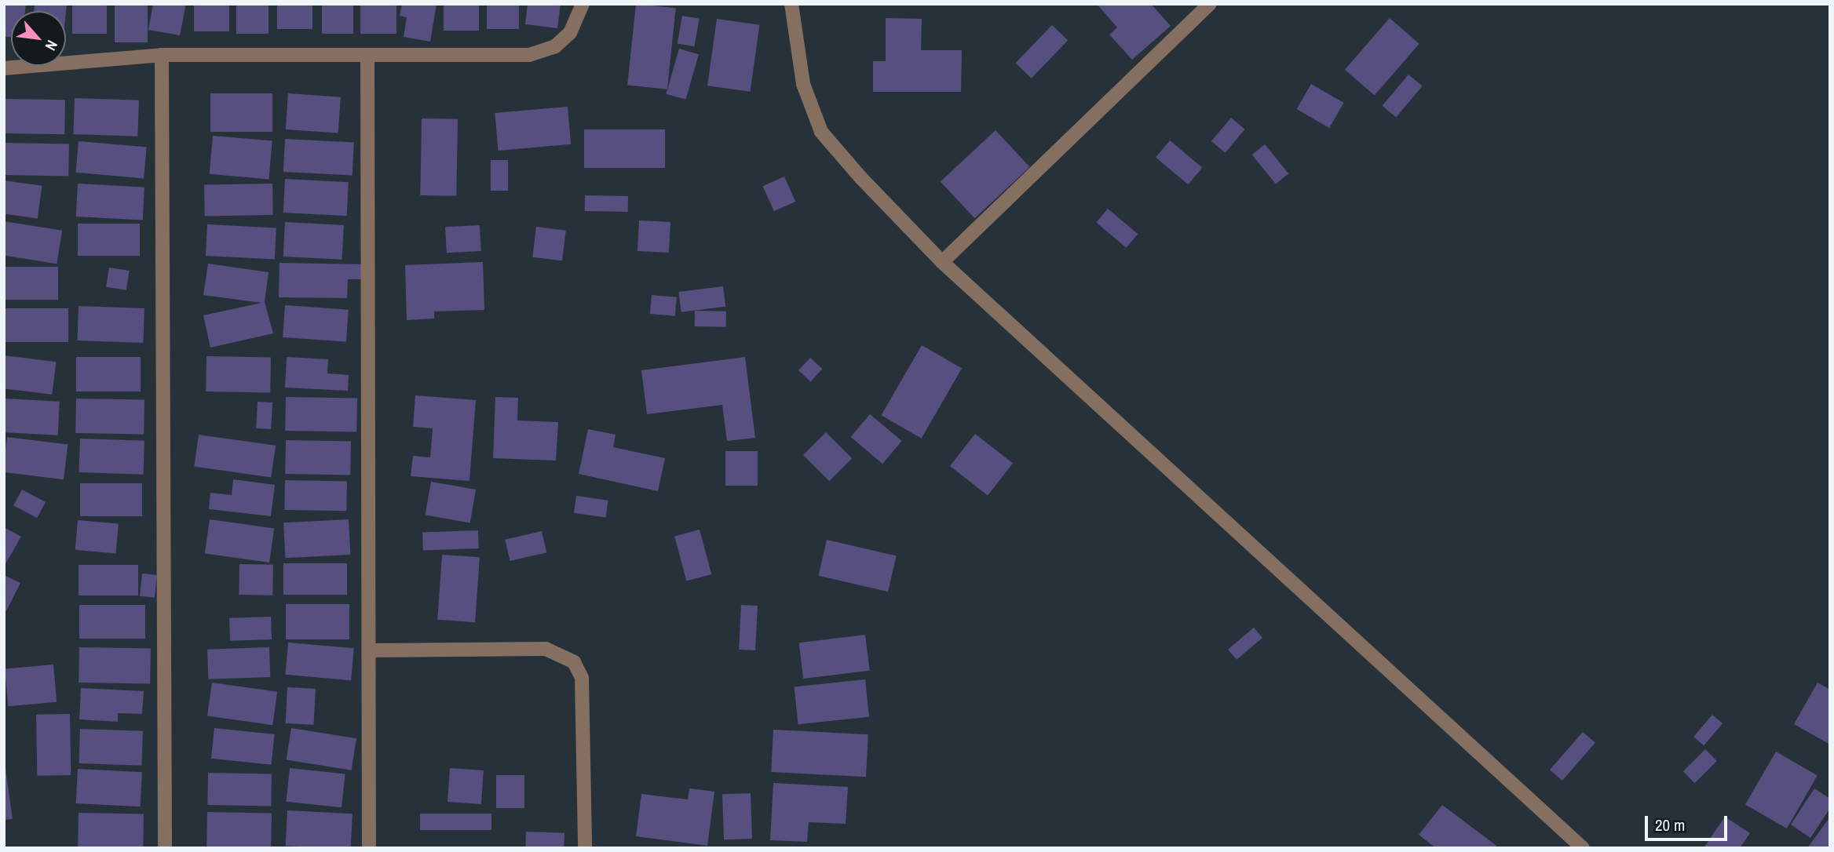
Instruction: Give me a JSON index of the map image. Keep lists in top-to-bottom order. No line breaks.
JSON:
{"scale_bar":"20 m","north":"bottom right"}
